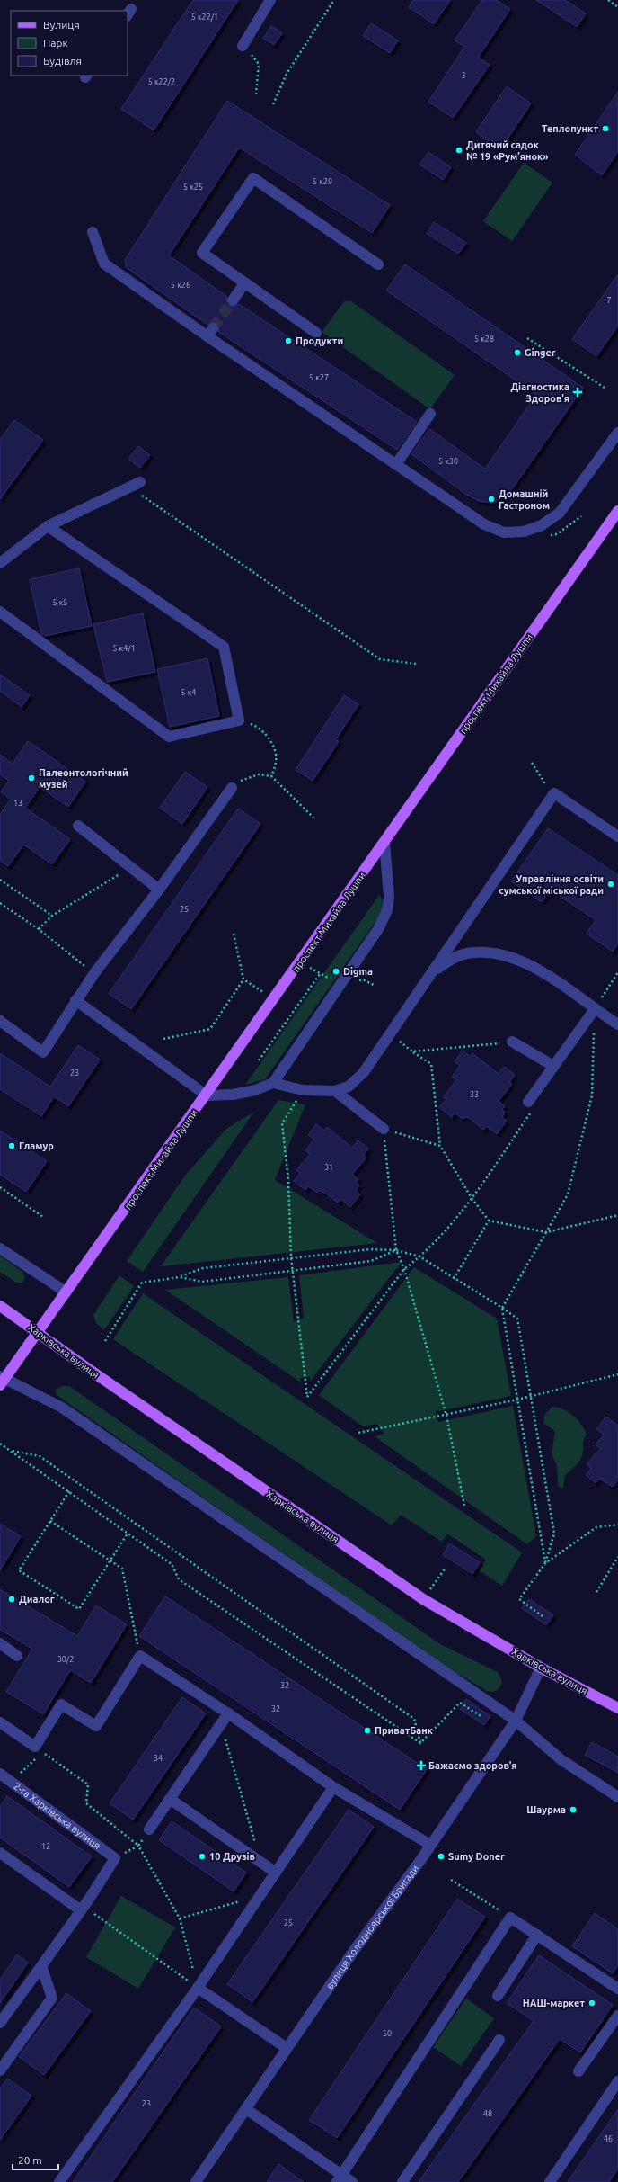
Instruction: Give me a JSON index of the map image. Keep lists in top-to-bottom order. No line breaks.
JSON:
{"streets":{"main road":["проспект Михайла Лушпи","Харківська вулиця"],"street":["2-га Харківська вулиця","вулиця Холодноярської Бригади"]},"crossings":[["проспект Михайла Лушпи","Харківська вулиця"],["Харківська вулиця","вулиця Холодноярської Бригади"]],"places":{"other":["Теплопункт","Дитячий садок № 19 «Рум’янок»","Продукти","Ginger","Домашній Гастроном","Палеонтологічний музей","Управління освіти сумської міської ради","Digma","Гламур","Диалог","ПриватБанк","Шаурма","10 Друзів","Sumy Doner","НАШ-маркет"],"health":["Діагностика Здоров'я","Бажаємо здоров'я"]},"house_numbers":["5 к22/1","3","5 к22/2","5 к29","5 к25","5 к26","7","5 к28","5 к27","5 к30","5 к5","5 к4/1","5 к4","13","25","23","33","31","30/2","32","32","34","12","25","50","23","48","46"],"legend":["Вулиця","Парк","Будівля"],"scale_bar":"20 m"}
